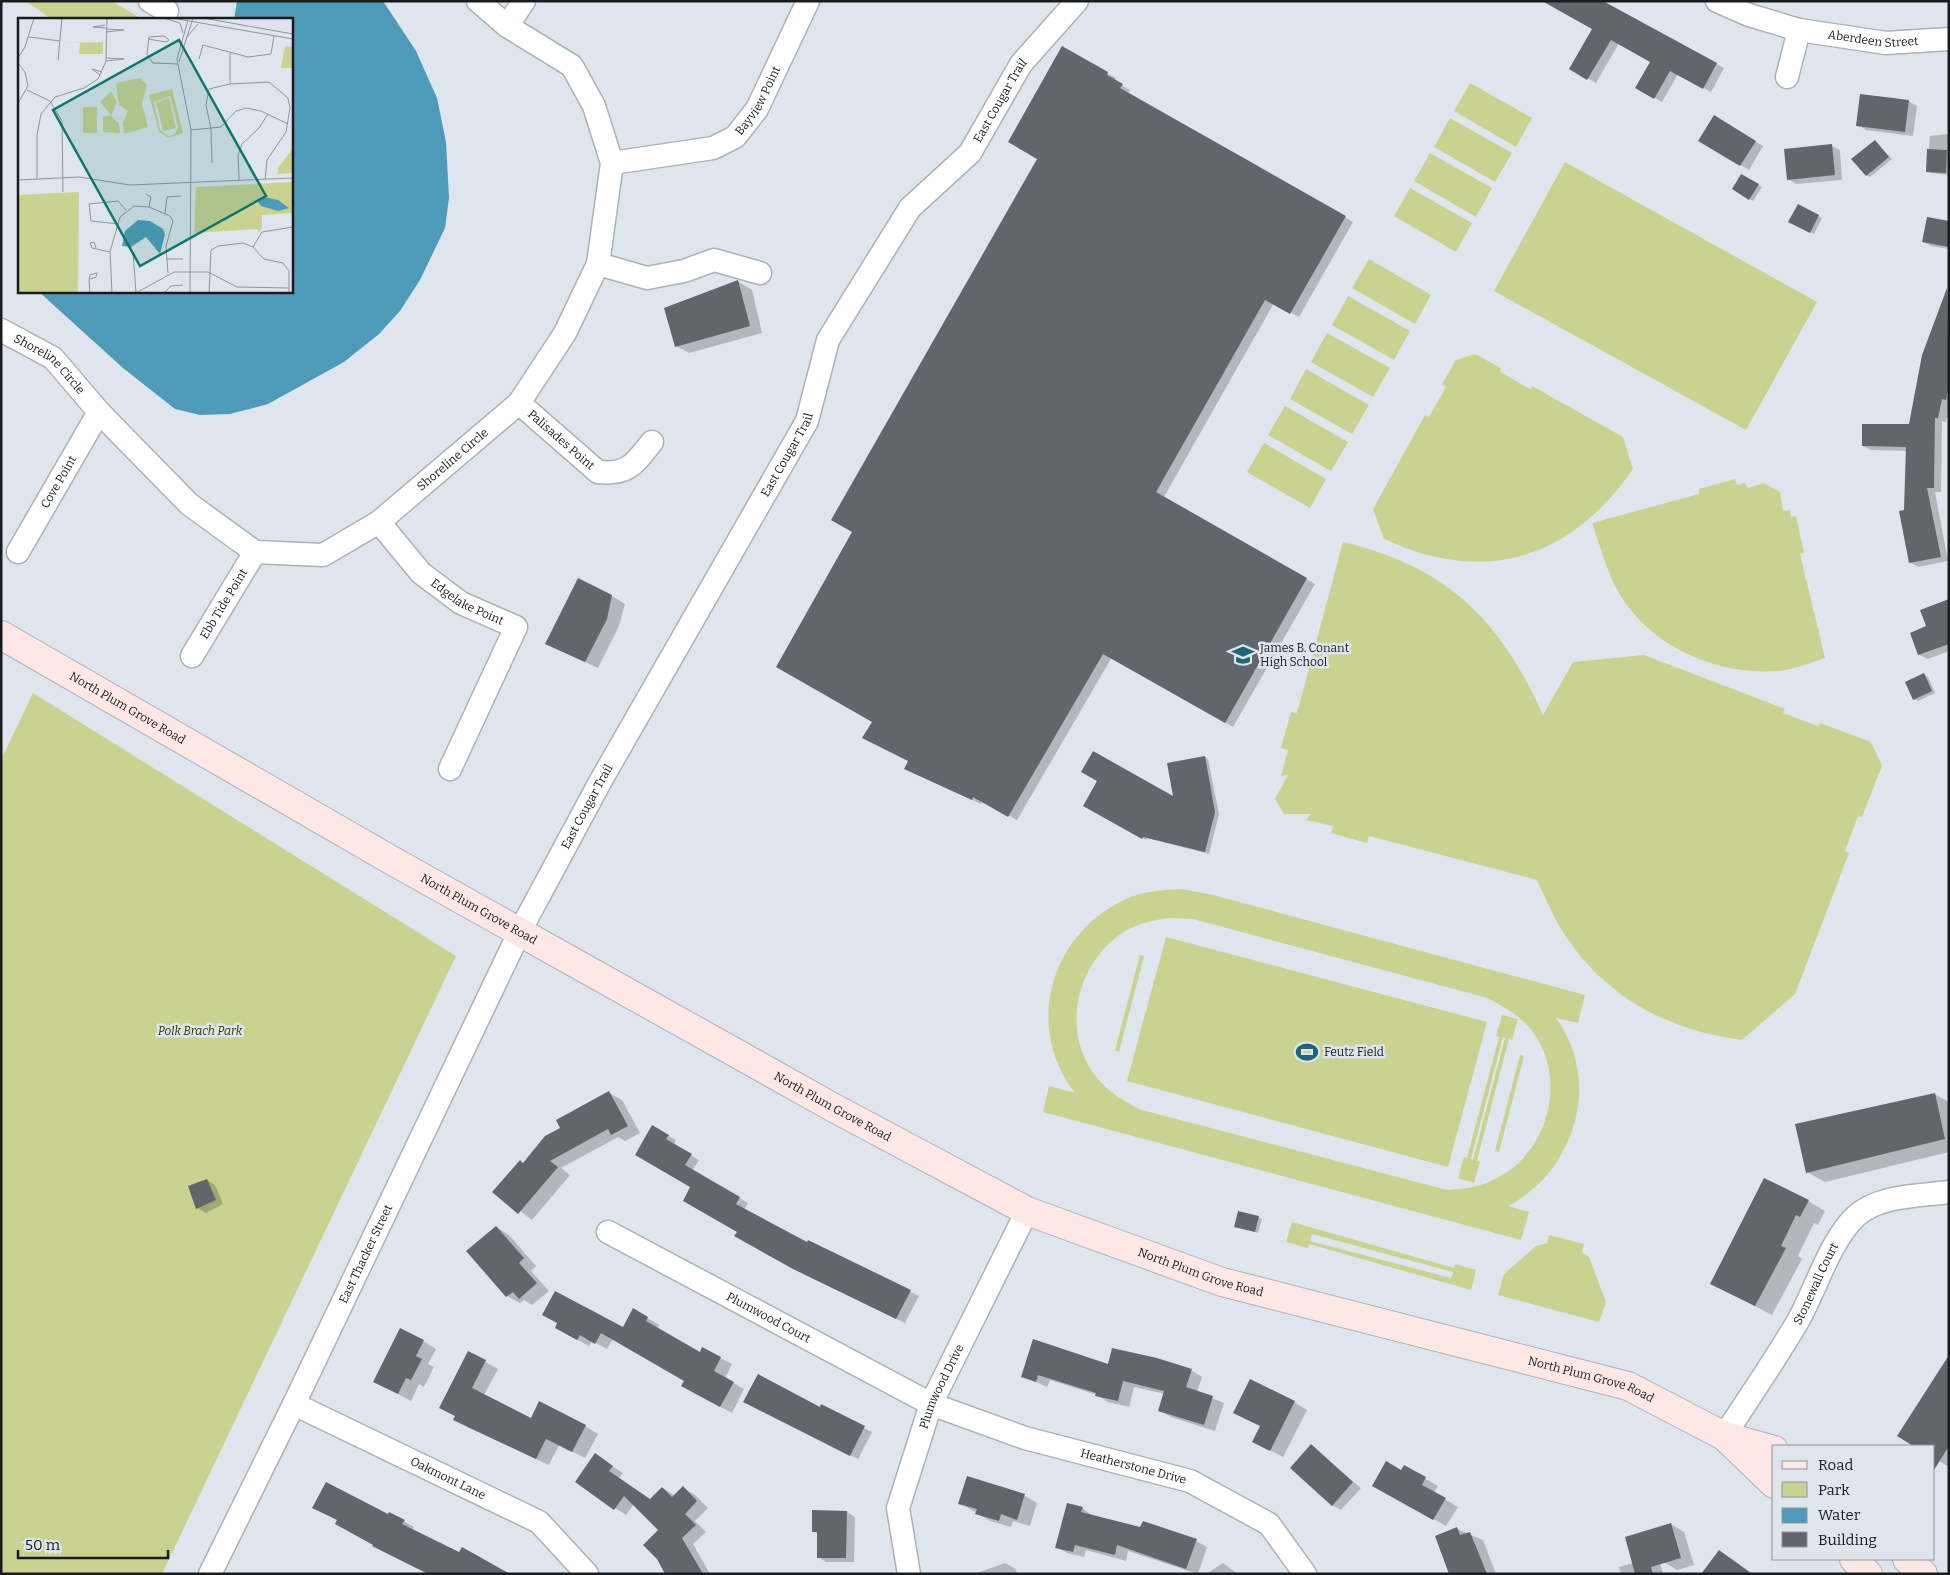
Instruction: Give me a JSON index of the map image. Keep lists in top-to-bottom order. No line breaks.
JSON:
{"streets":{"street":["Aberdeen Street","Bayview Point","East Cougar Trail","Shoreline Circle","Palisades Point","Cove Point","Edgelake Point","Ebb Tide Point","North Plum Grove Road","East Thacker Street","Stonewall Court","Plumwood Court","Plumwood Drive","Heatherstone Drive","Oakmont Lane"]},"crossings":[["Bayview Point","Shoreline Circle"],["East Cougar Trail","North Plum Grove Road"],["East Cougar Trail","East Thacker Street"],["Shoreline Circle","Palisades Point"],["Shoreline Circle","Cove Point"],["Shoreline Circle","Edgelake Point"],["Shoreline Circle","Ebb Tide Point"],["North Plum Grove Road","East Thacker Street"],["North Plum Grove Road","Stonewall Court"],["North Plum Grove Road","Plumwood Drive"],["East Thacker Street","Oakmont Lane"],["Plumwood Court","Plumwood Drive"],["Plumwood Court","Heatherstone Drive"],["Plumwood Drive","Heatherstone Drive"]],"parks":["Polk Brach Park"],"places":{"school or university":["James B. Conant High School"],"sports":["Feutz Field"]},"legend":["Road","Park","Water","Building"],"scale_bar":"50 m"}
